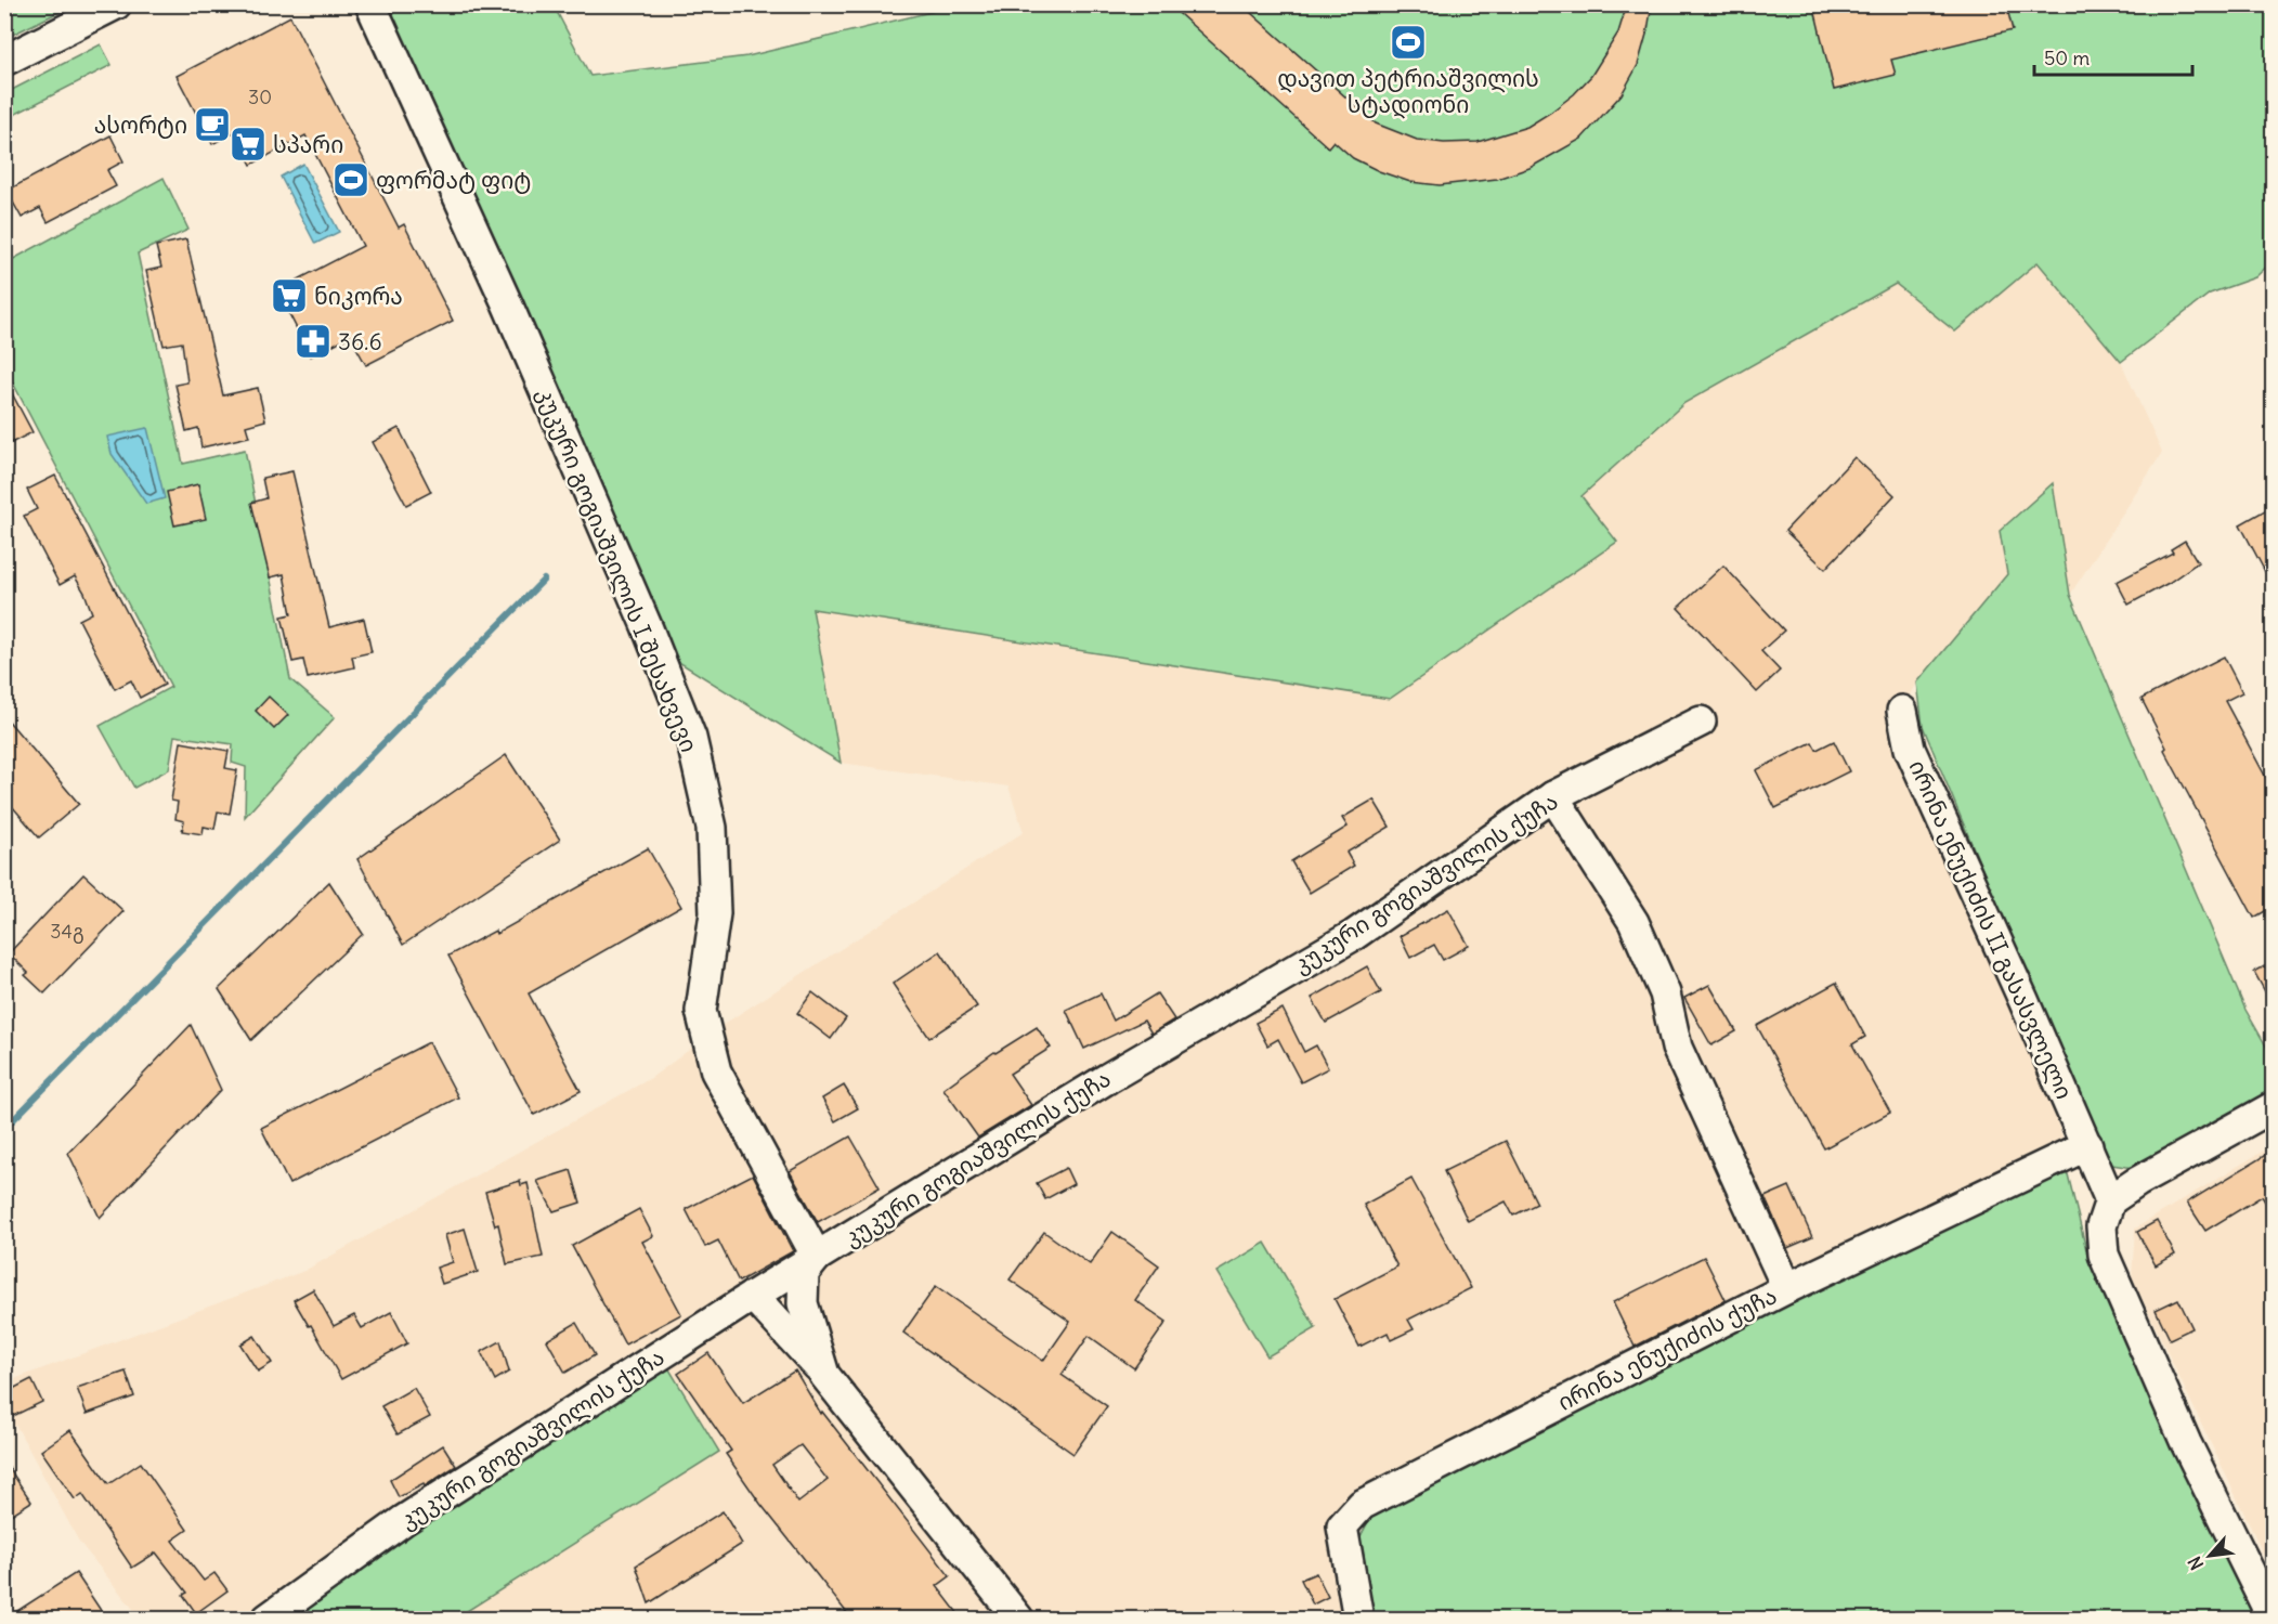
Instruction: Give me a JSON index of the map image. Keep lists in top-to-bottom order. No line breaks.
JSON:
{"streets":{"street":["კუკური გოგიაშვილის I შესახვევი","კუკური გოგიაშვილის ქუჩა","ირინა ენუქიძის II გასასვლელი","ირინა ენუქიძის ქუჩა"]},"crossings":[["კუკური გოგიაშვილის I შესახვევი","კუკური გოგიაშვილის ქუჩა"],["ირინა ენუქიძის II გასასვლელი","ირინა ენუქიძის ქუჩა"]],"places":{"sports":["დავით პეტრიაშვილის სტადიონი","ფორმატ ფიტ"],"cafe":["ასორტი"],"supermarket":["სპარი","ნიკორა"],"pharmacy":["36.6"]},"house_numbers":["30","34გ"],"scale_bar":"50 m","north":"bottom left"}
